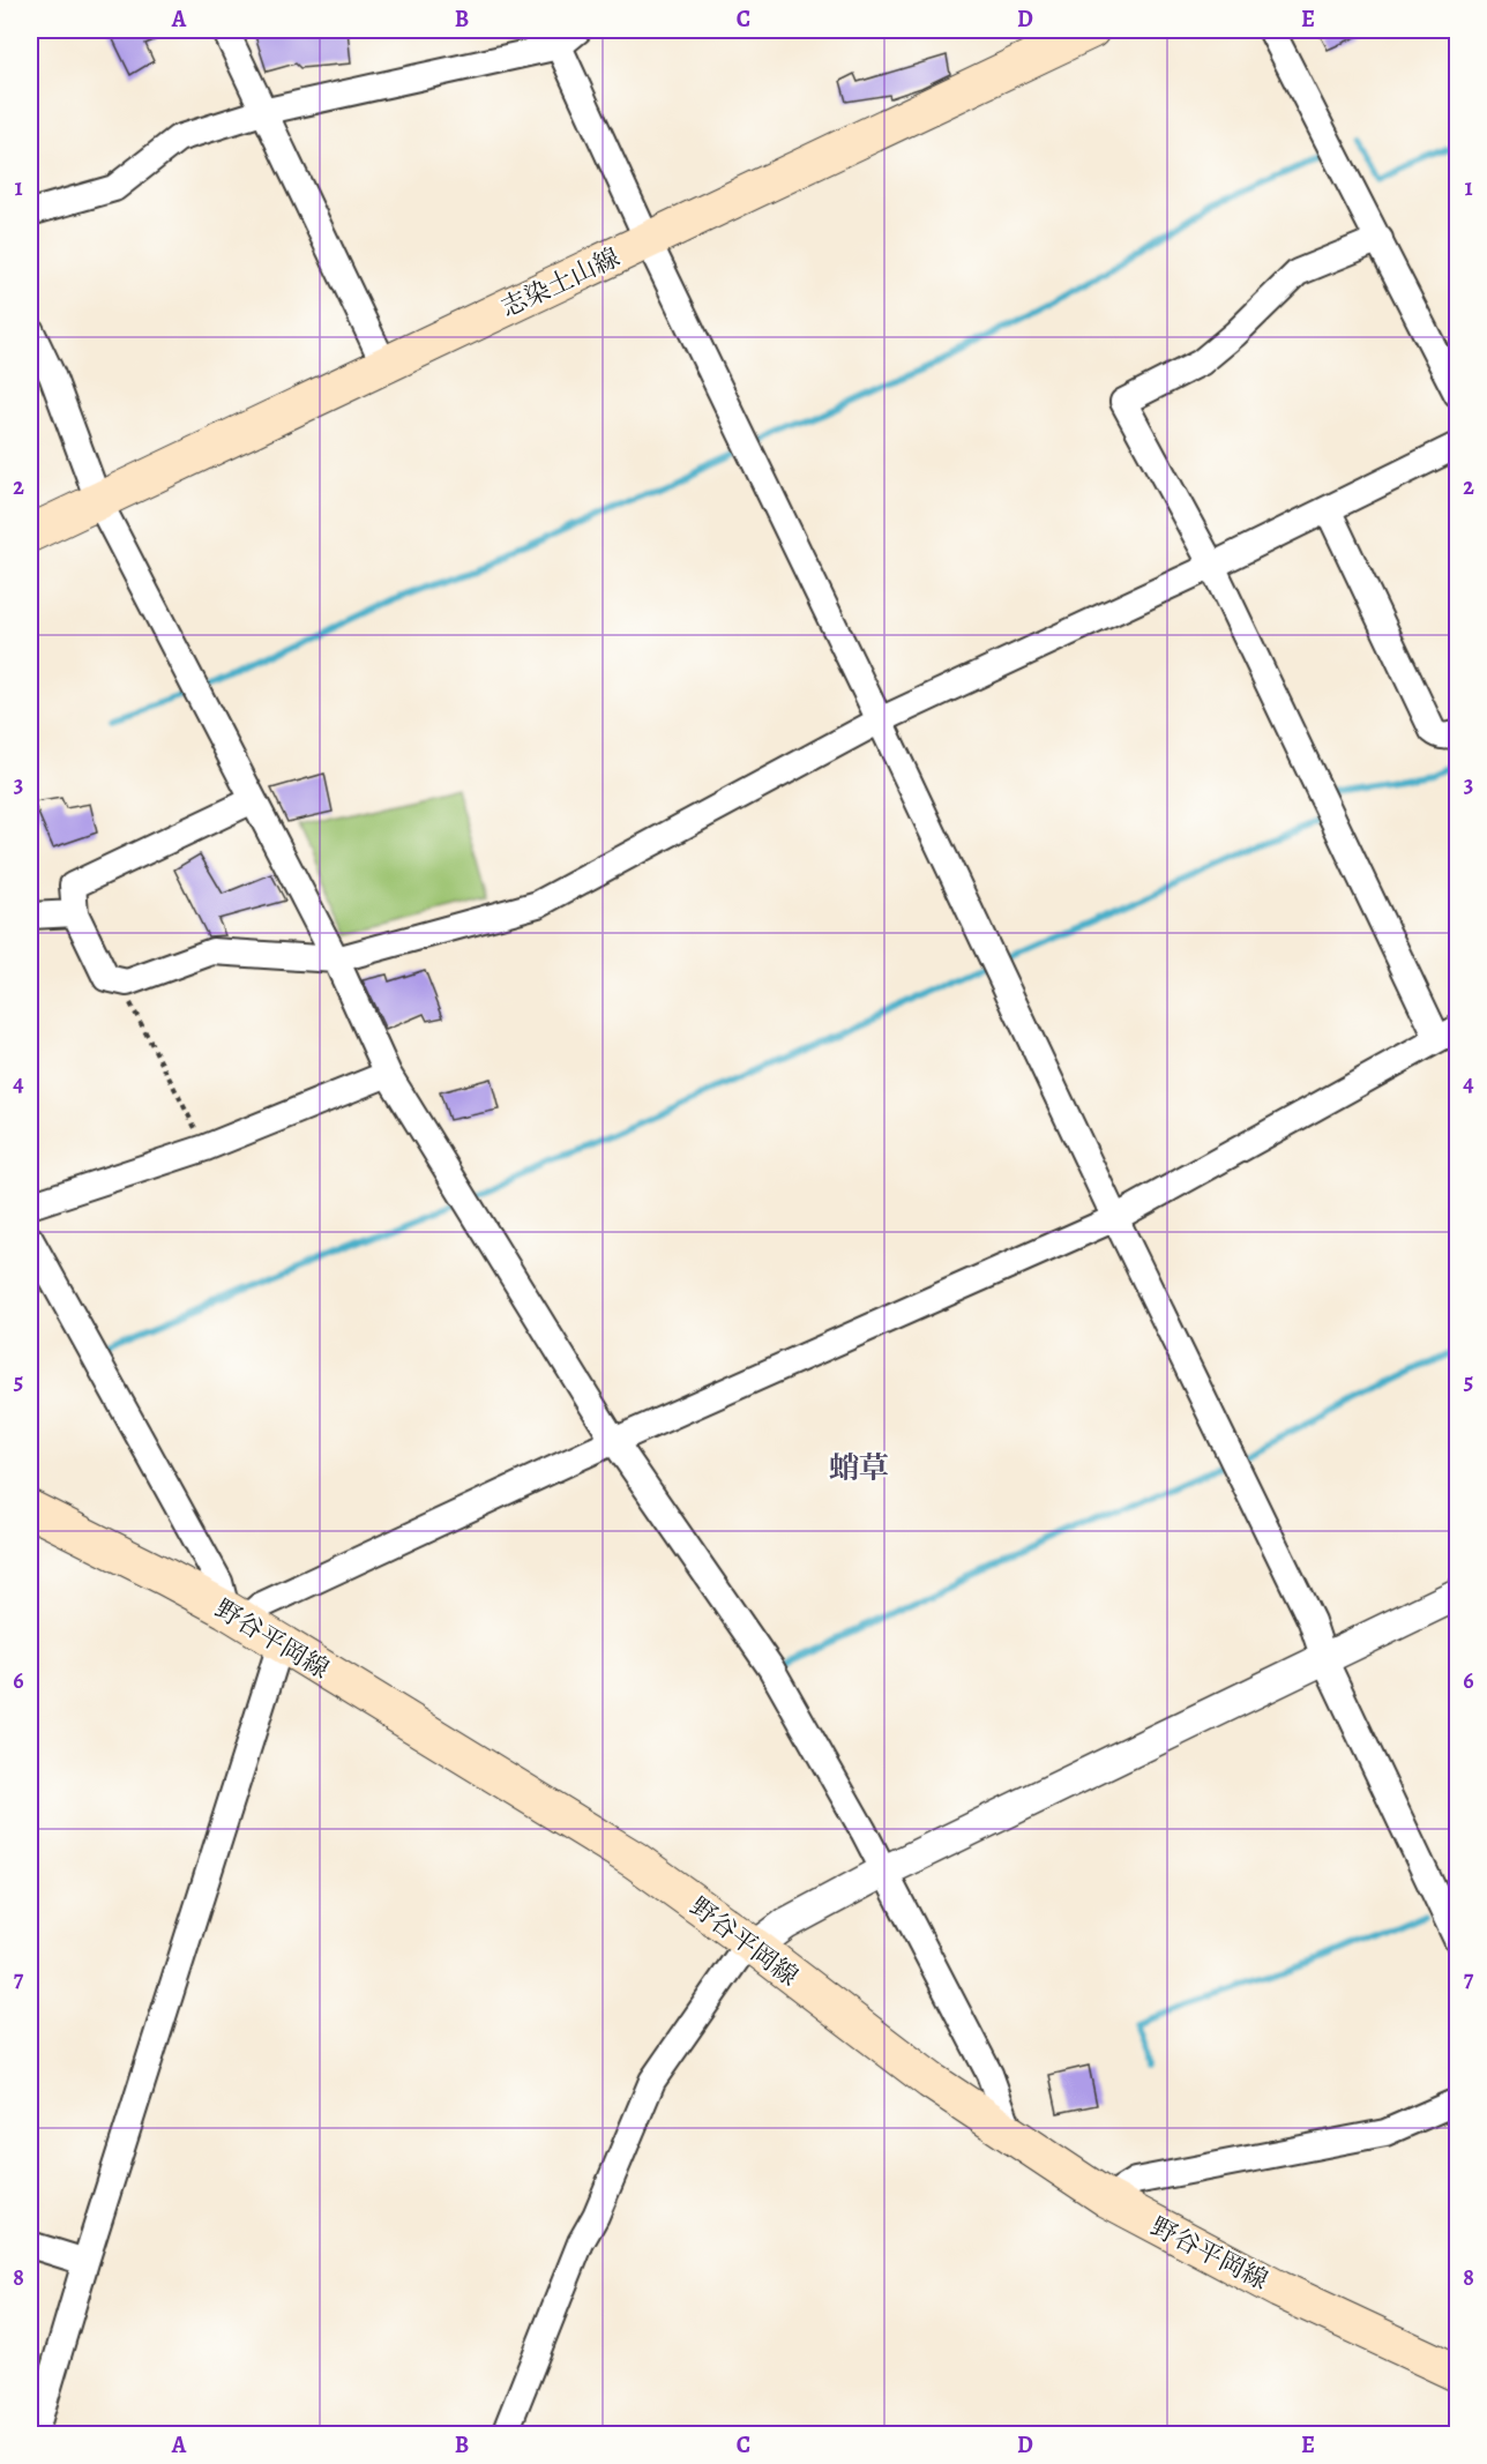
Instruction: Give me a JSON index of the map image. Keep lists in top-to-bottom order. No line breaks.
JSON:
{"streets":{"main road":["志染土山線","野谷平岡線"]},"districts":["蛸草"],"grid":{"columns":["A","B","C","D","E"],"rows":["1","2","3","4","5","6","7","8"]}}
